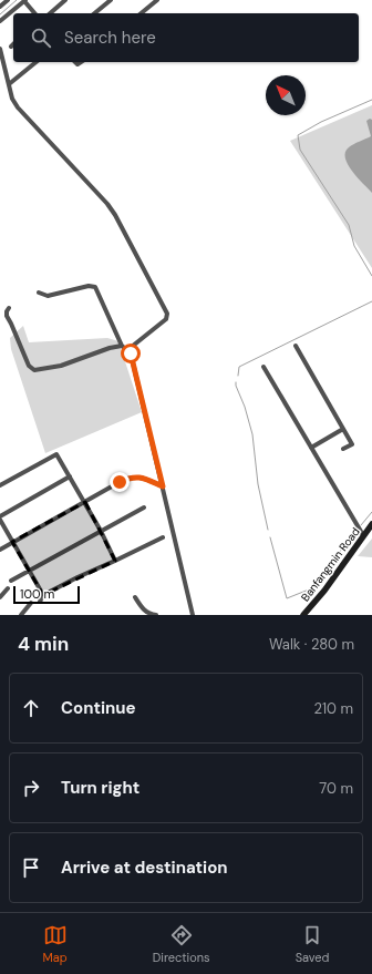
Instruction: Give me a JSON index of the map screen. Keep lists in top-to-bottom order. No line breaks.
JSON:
{"streets":{"street":["Banfangmin Road"]},"scale_bar":"100 m","north":"top left","page":{"search":"Search here","scale":"100 m","heading":["4 min","Walk · 280 m"],"list":[["Continue","210 m"],["Turn right","70 m"],"Arrive at destination"],"nav":["Map","Directions","Saved"]}}
